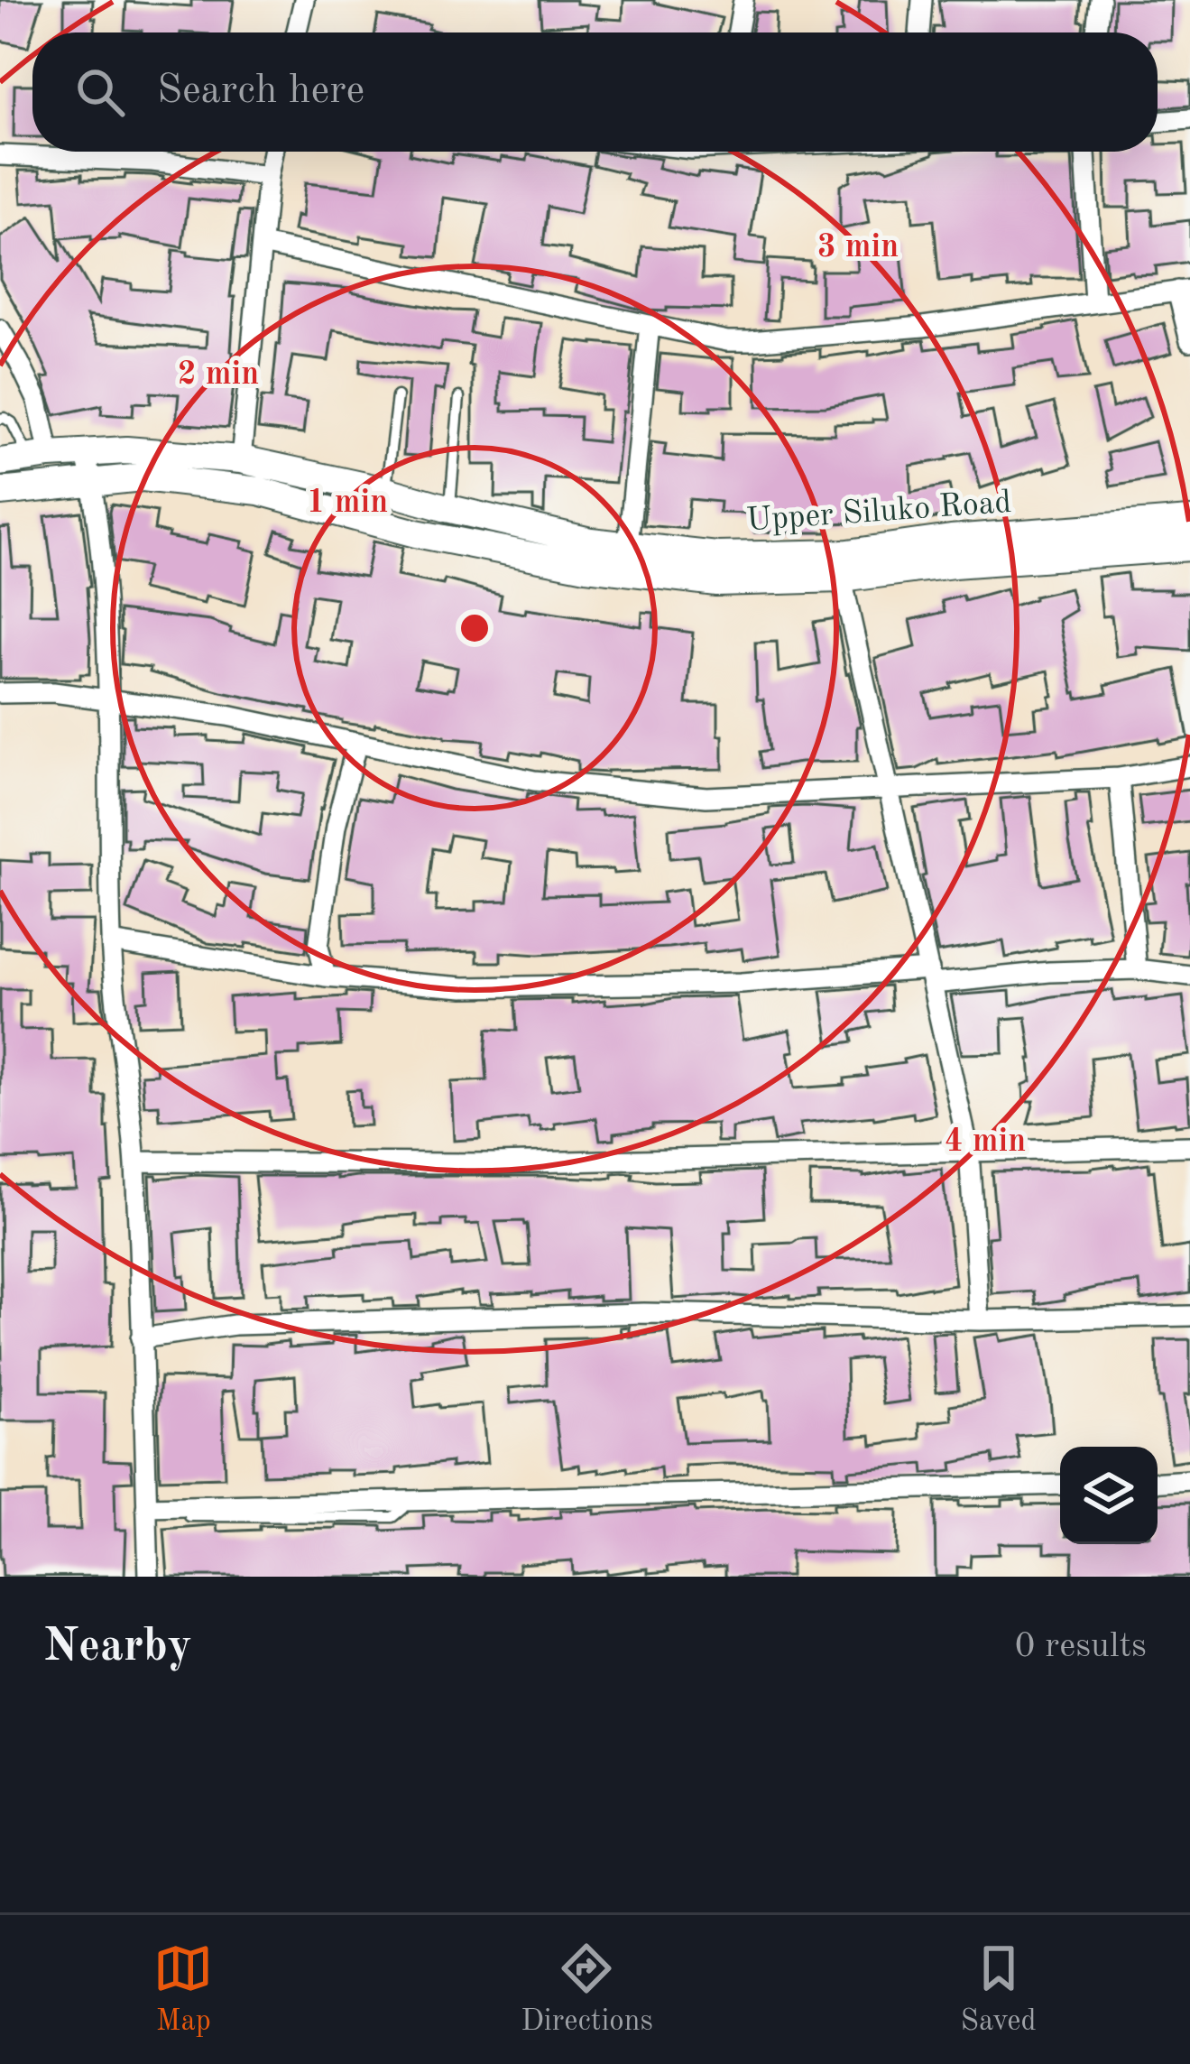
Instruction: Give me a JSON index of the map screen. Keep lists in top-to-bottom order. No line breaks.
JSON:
{"streets":{"main road":["Upper Siluko Road"]},"page":{"search":"Search here","heading":["Nearby","0 results"],"nav":["Map","Directions","Saved"]},"rings":["3 min","2 min","1 min","4 min"]}
